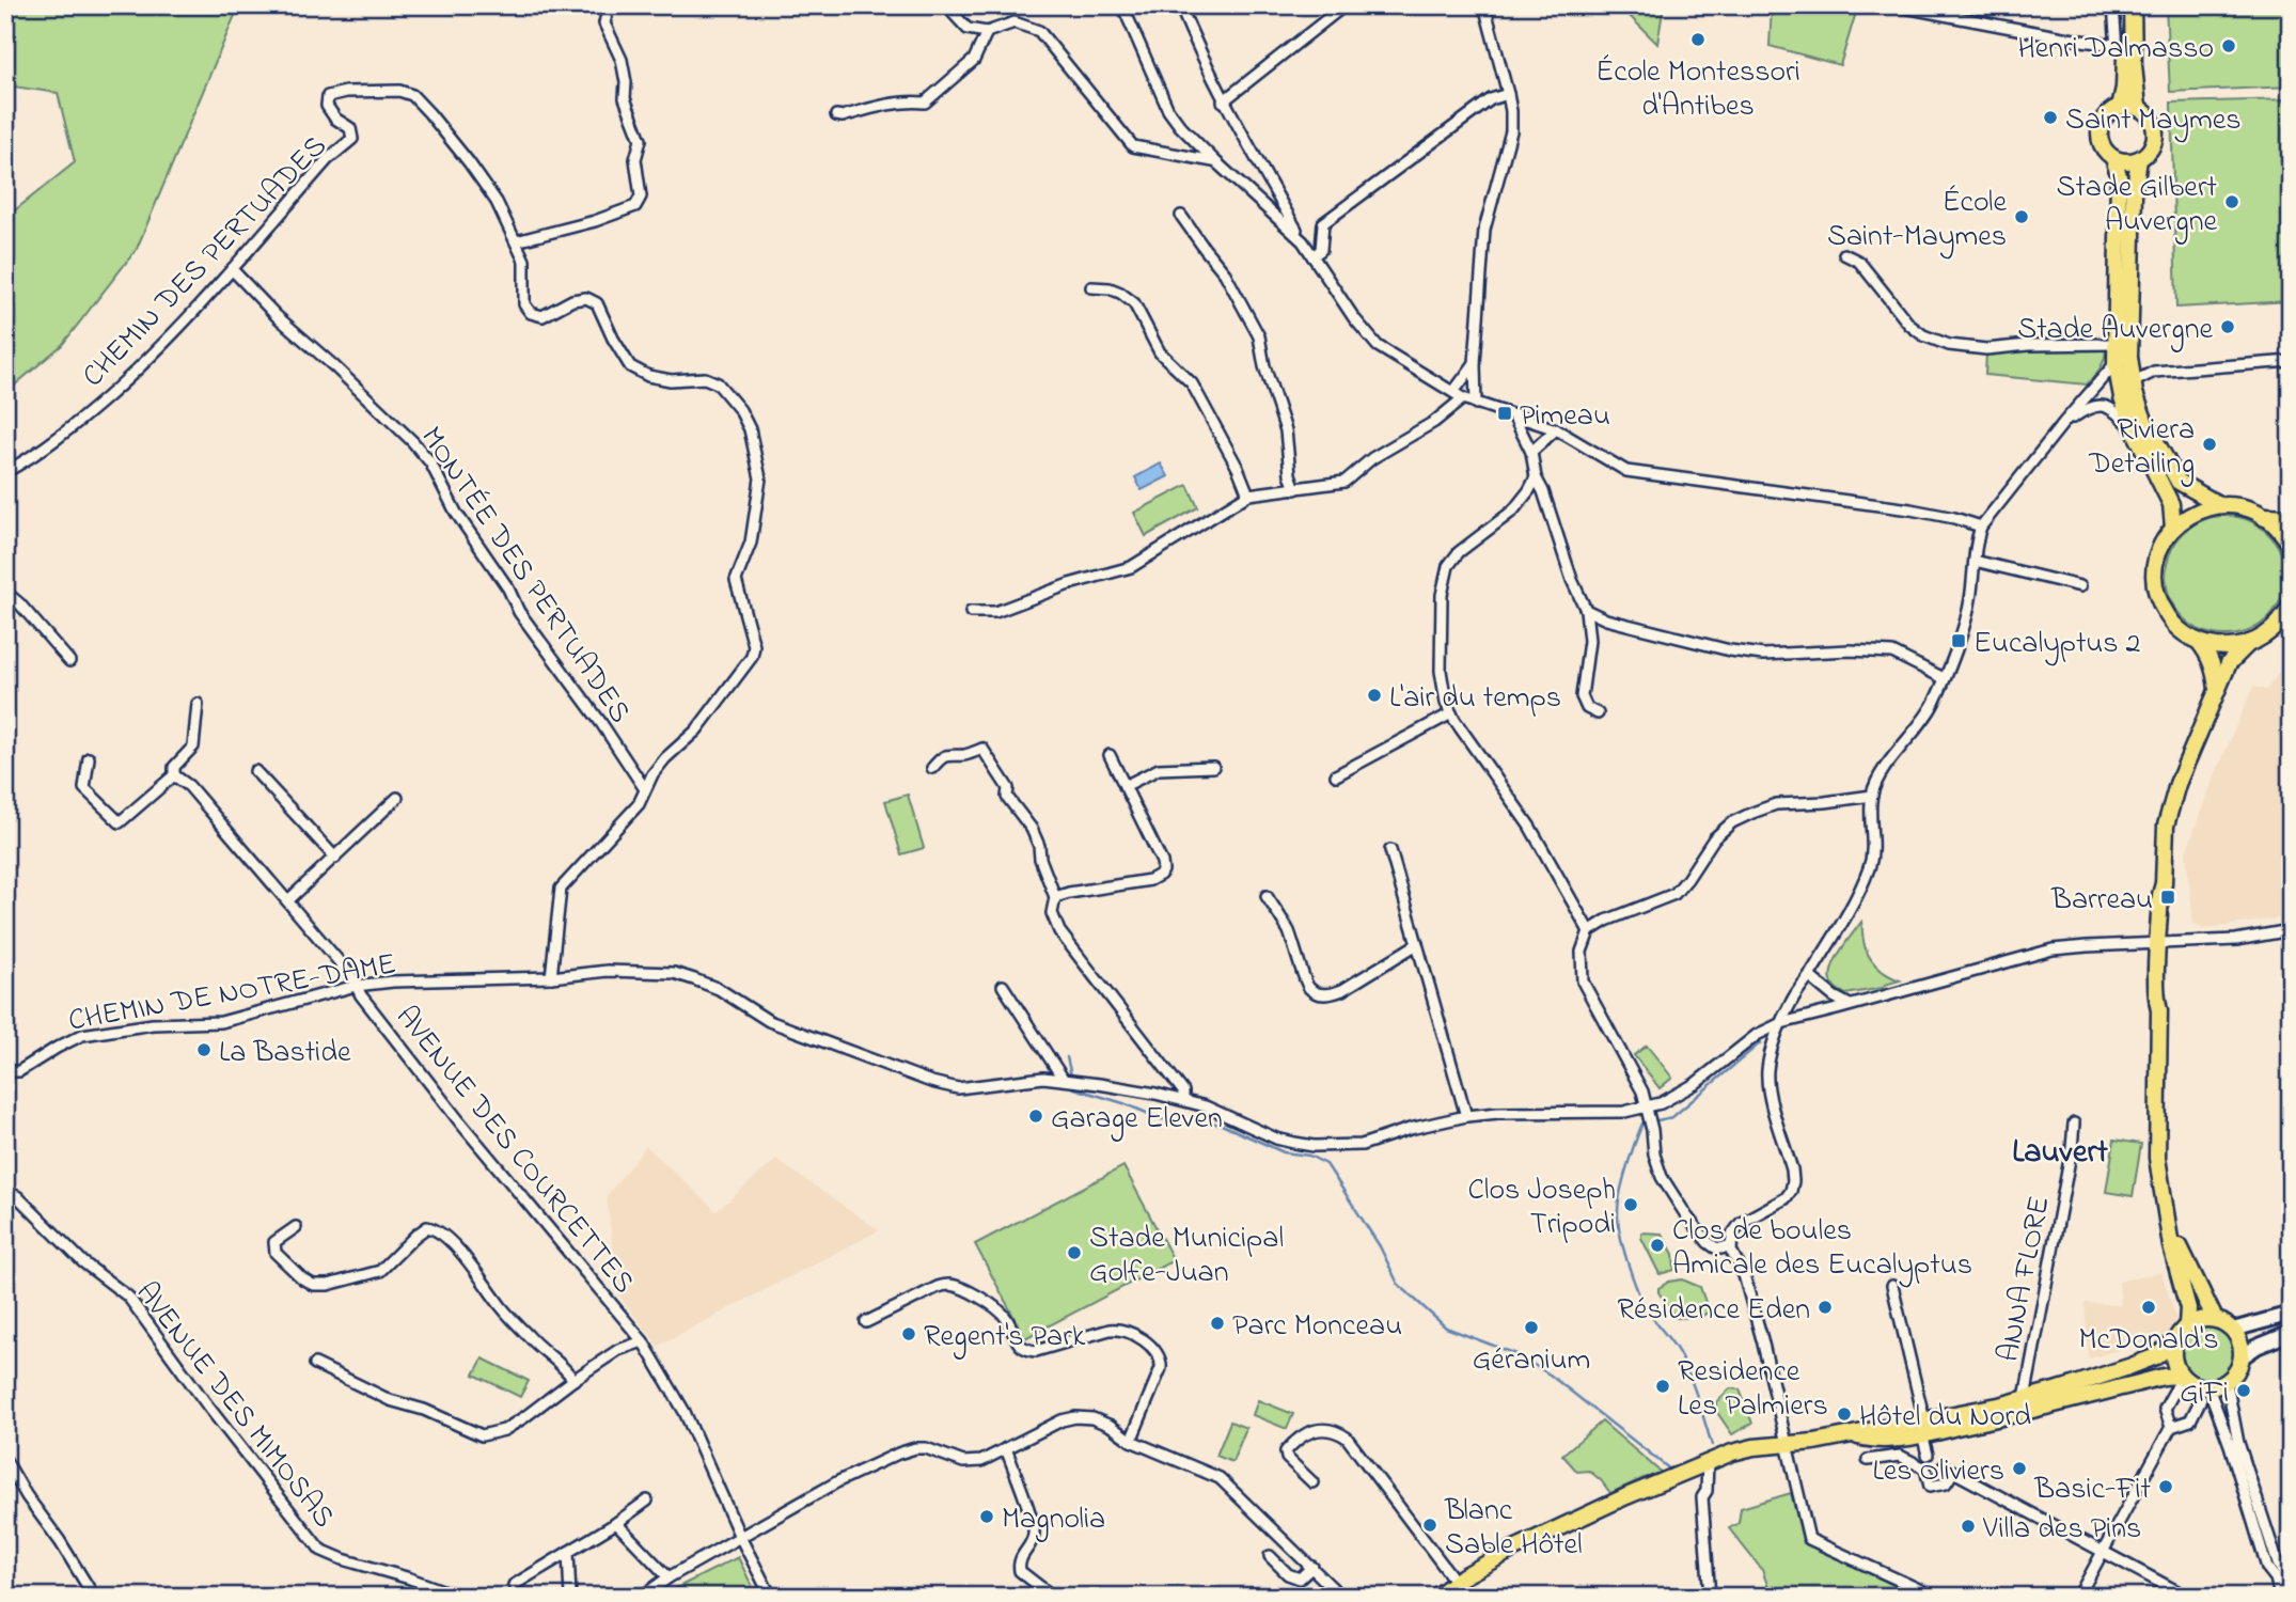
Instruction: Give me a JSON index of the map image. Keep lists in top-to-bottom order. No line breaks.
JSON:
{"streets":{"street":["CHEMIN DES PERTUADES","MONTÉE DES PERTUADES","CHEMIN DE NOTRE-DAME","AVENUE DES COURCETTES","ANNA FLORE","AVENUE DES MIMOSAS"]},"crossings":[["CHEMIN DES PERTUADES","MONTÉE DES PERTUADES"],["CHEMIN DES PERTUADES","CHEMIN DE NOTRE-DAME"],["CHEMIN DE NOTRE-DAME","AVENUE DES COURCETTES"]],"districts":["Lauvert"],"places":{"other":["École Montessori d'Antibes","Henri Dalmasso","Saint Maymes","Stade Gilbert Auvergne","École Saint-Maymes","Stade Auvergne","Riviera Detailing","L'air du temps","La Bastide","Garage Eleven","Clos Joseph Tripodi","Clos de boules Amicale des Eucalyptus","Stade Municipal Golfe-Juan","Résidence Eden","McDonald's","Parc Monceau","Géranium","Regent's Park","Residence Les Palmiers","GiFi","Hôtel du Nord","Les Oliviers","Basic-Fit","Magnolia","Blanc Sable Hôtel","Villa des Pins"],"transit":["Pimeau","Eucalyptus 2","Barreau"]}}
